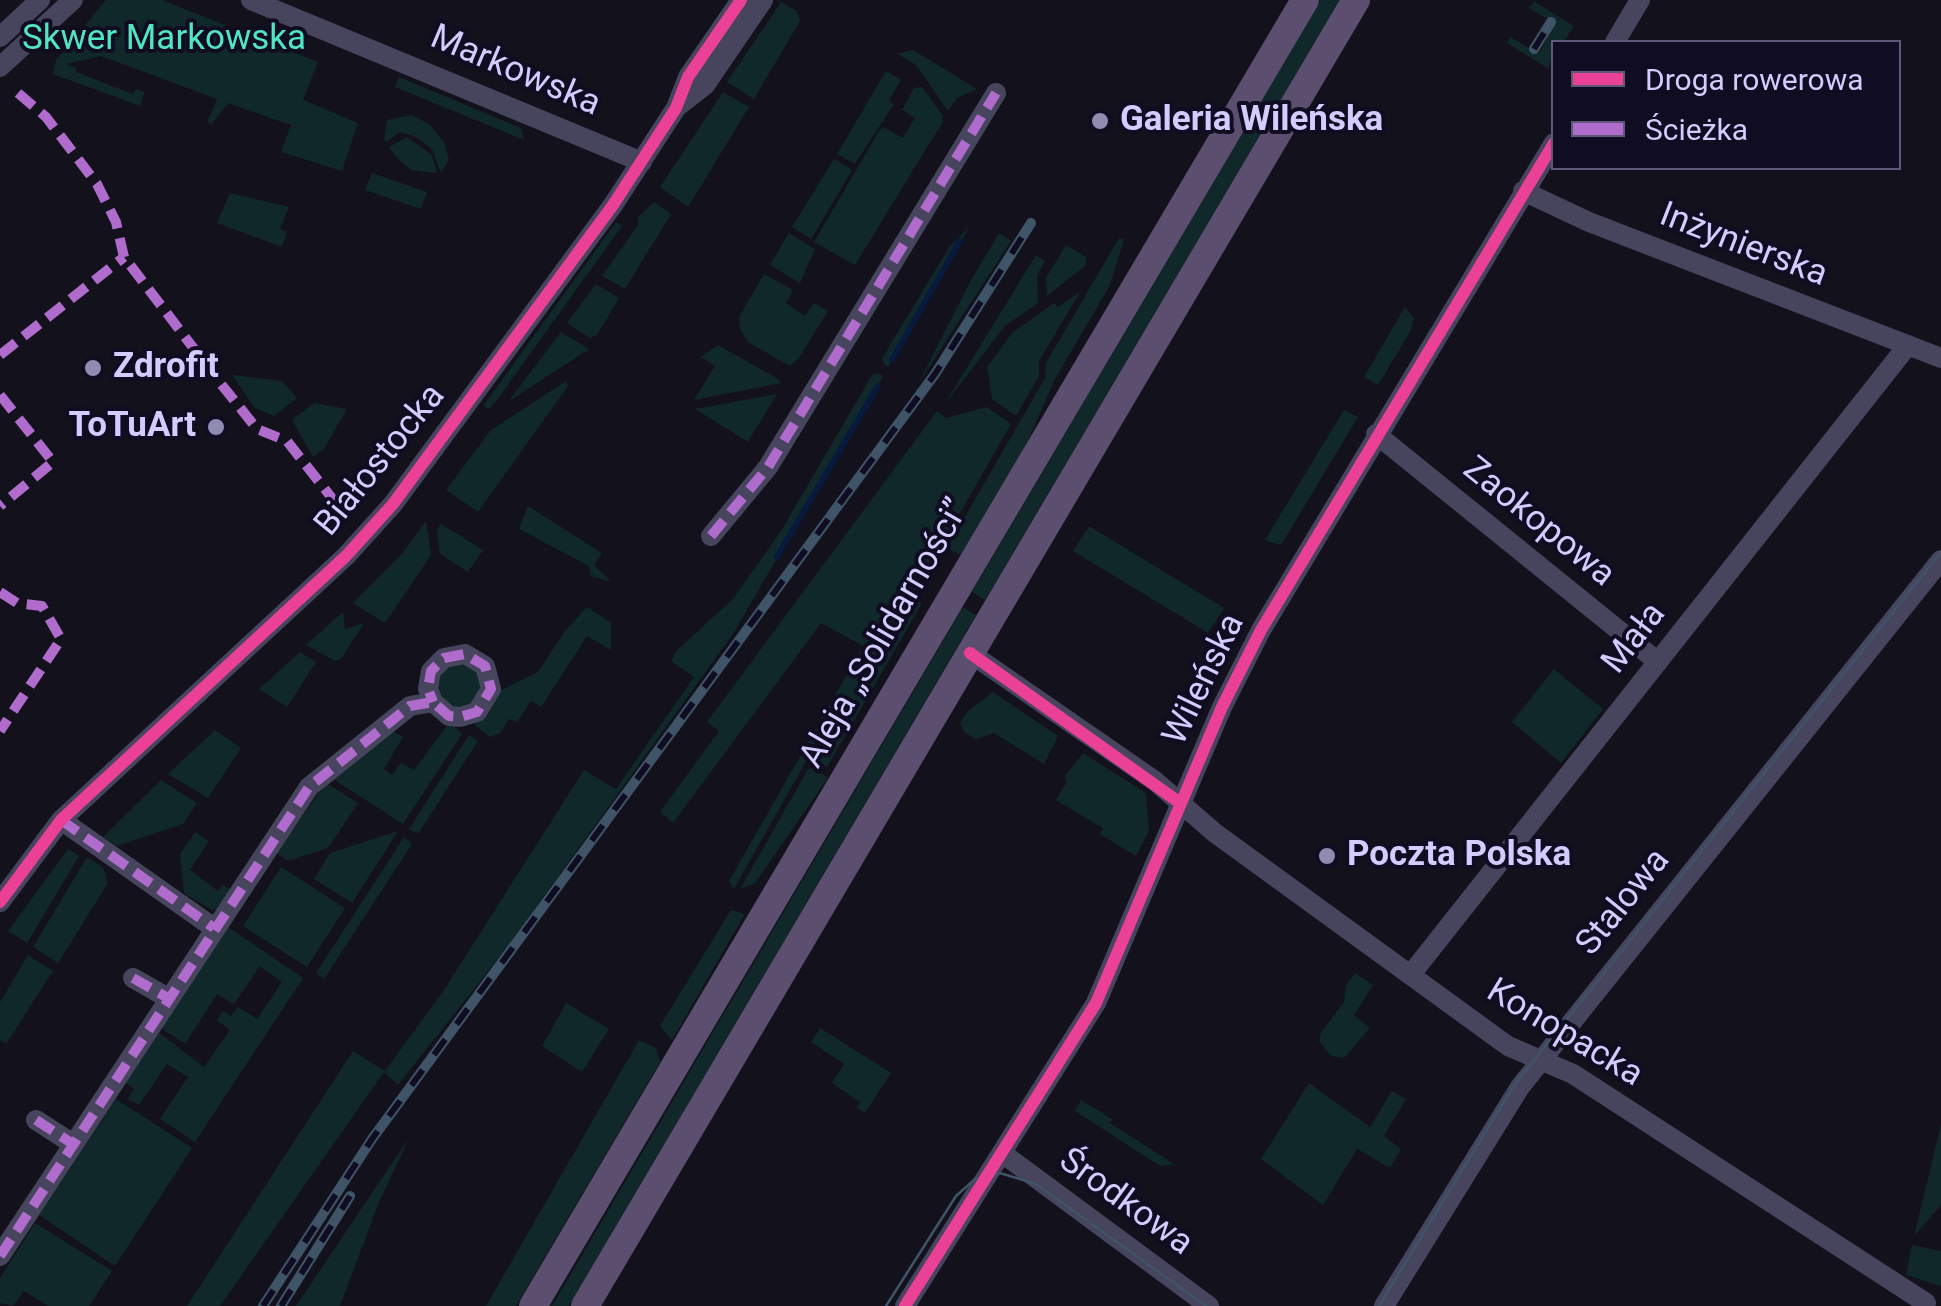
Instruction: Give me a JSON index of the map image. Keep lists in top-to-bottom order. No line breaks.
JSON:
{"streets":{"main road":["Aleja „Solidarności”"],"street":["Markowska","Inżynierska","Białostocka","Zaokopowa","Mała","Wileńska","Stalowa","Konopacka","Środkowa"]},"crossings":[["Markowska","Białostocka"],["Inżynierska","Mała"],["Inżynierska","Wileńska"],["Zaokopowa","Mała"],["Zaokopowa","Wileńska"],["Mała","Konopacka"],["Wileńska","Konopacka"],["Wileńska","Środkowa"],["Stalowa","Konopacka"]],"parks":["Skwer Markowska"],"places":["Galeria Wileńska","Zdrofit","ToTuArt","Poczta Polska"],"legend":["Droga rowerowa","Ścieżka"]}
